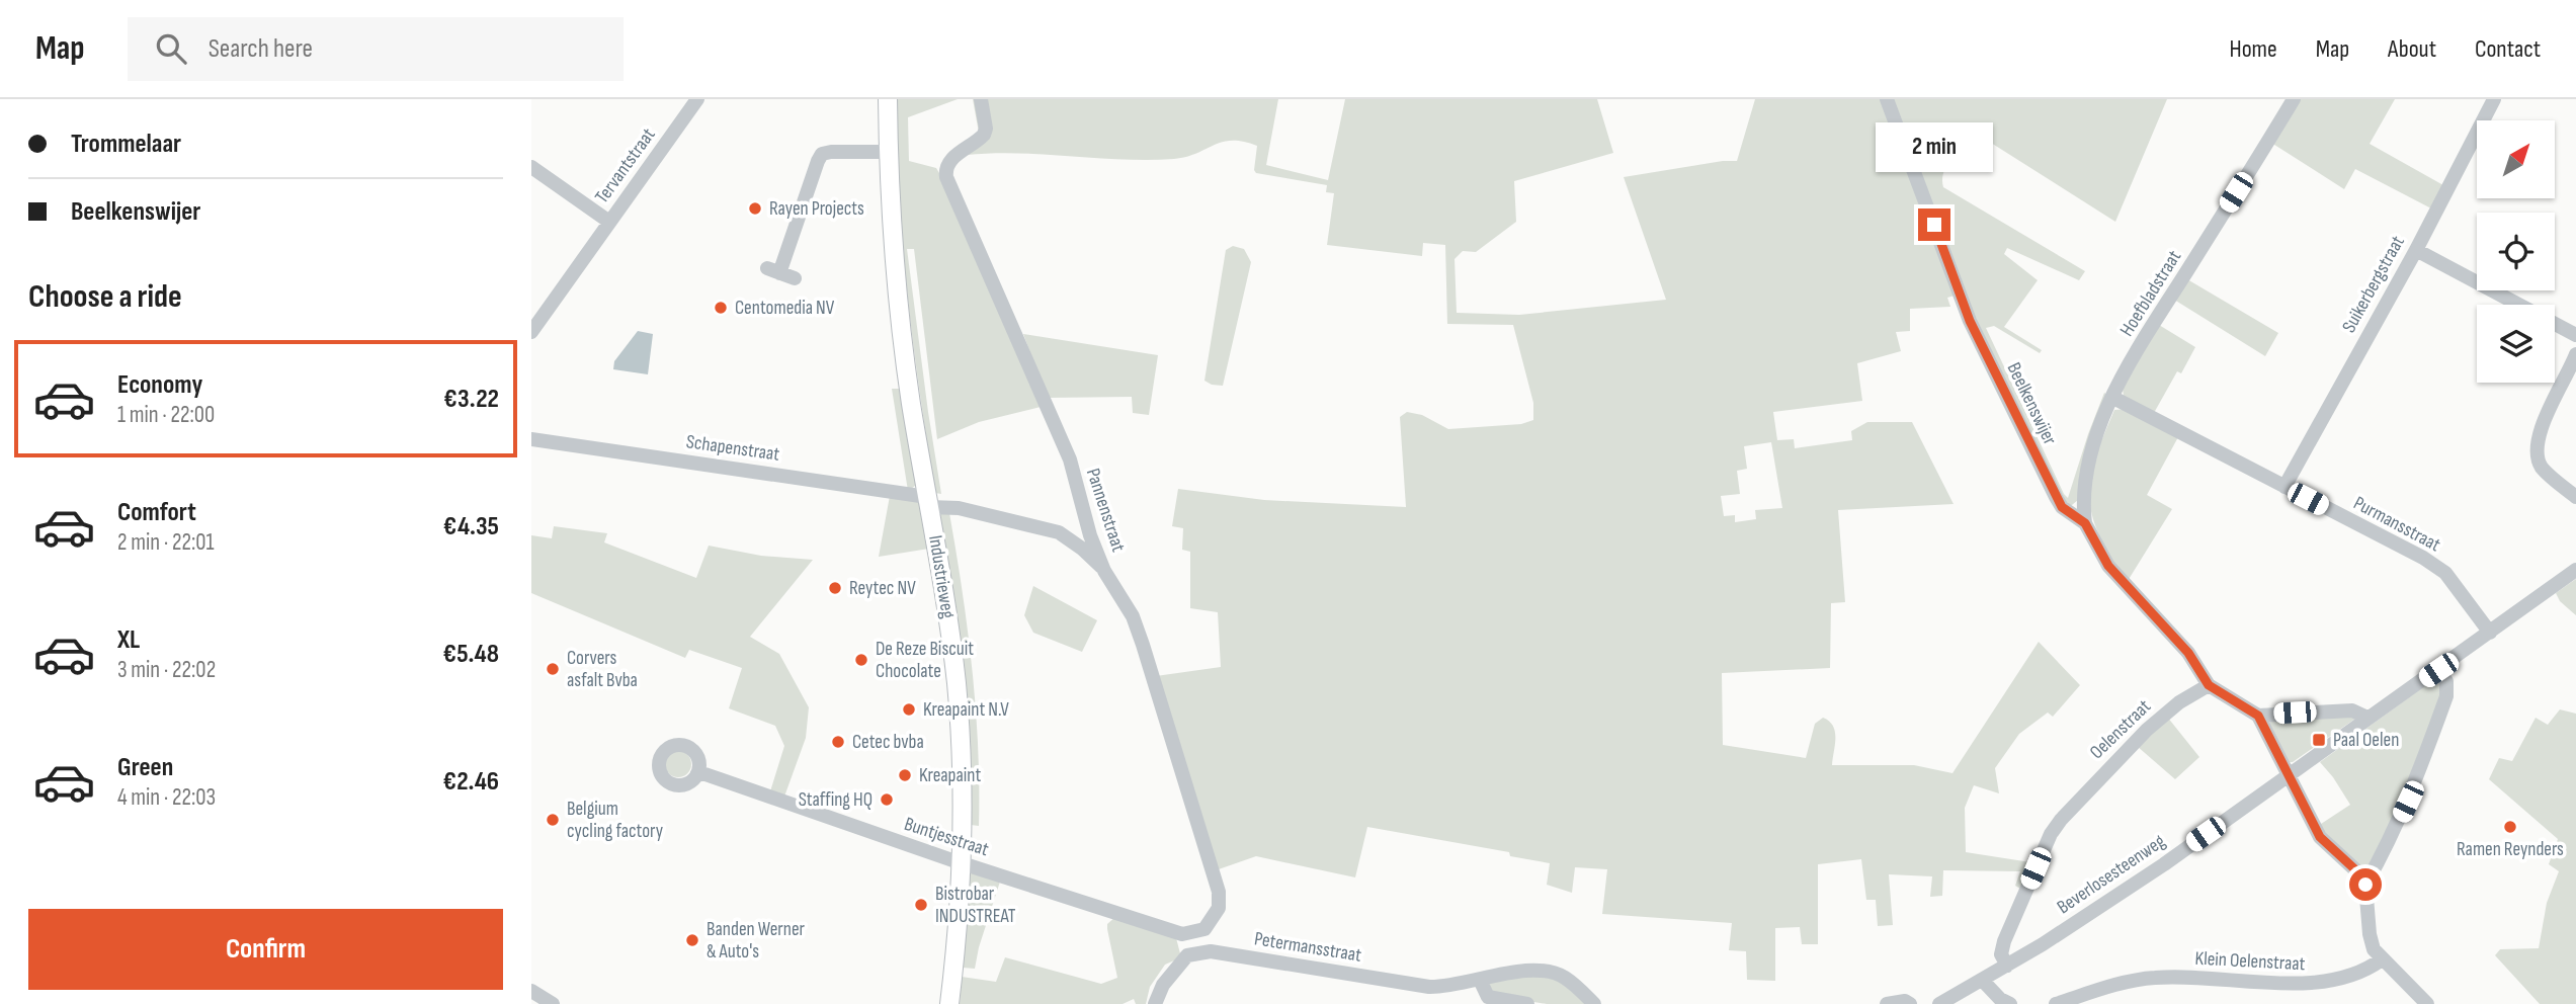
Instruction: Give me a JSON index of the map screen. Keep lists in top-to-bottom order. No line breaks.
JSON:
{"streets":{"main road":["Industrieweg"],"street":["Tervantstraat","Suikerbergstraat","Hoefbladstraat","Beelkenswijer","Schapenstraat","Pannenstraat","Purmansstraat","Oelenstraat","Buntjesstraat","Beverlosesteenweg","Petermansstraat","Klein Oelenstraat"]},"crossings":[["Suikerbergstraat","Purmansstraat"],["Hoefbladstraat","Beelkenswijer"],["Hoefbladstraat","Purmansstraat"],["Beelkenswijer","Oelenstraat"],["Schapenstraat","Pannenstraat"],["Schapenstraat","Industrieweg"],["Purmansstraat","Beverlosesteenweg"],["Industrieweg","Buntjesstraat"],["Oelenstraat","Beverlosesteenweg"]],"places":{"other":["Rayen Projects","Centomedia NV","Reytec NV","De Reze Biscuit Chocolate","Corvers asfalt Bvba","Kreapaint N.V","Cetec bvba","Kreapaint","Staffing HQ","Belgium cycling factory","Ramen Reynders","Bistrobar INDUSTREAT","Banden Werner & Auto's"],"transit":["Paal Oelen"]},"north":"top right","page":{"header":"Map","search":"Search here","nav":["Home","Map","About","Contact"],"banner":["Trommelaar","Beelkenswijer"],"bubble":"2 min","heading":"Choose a ride","list":[{"name":"Economy","note":"1 min · 22:00","value":"€3.22"},{"name":"Comfort","note":"2 min · 22:01","value":"€4.35"},{"name":"XL","note":"3 min · 22:02","value":"€5.48"},{"name":"Green","note":"4 min · 22:03","value":"€2.46"}],"buttons":"Confirm"}}
